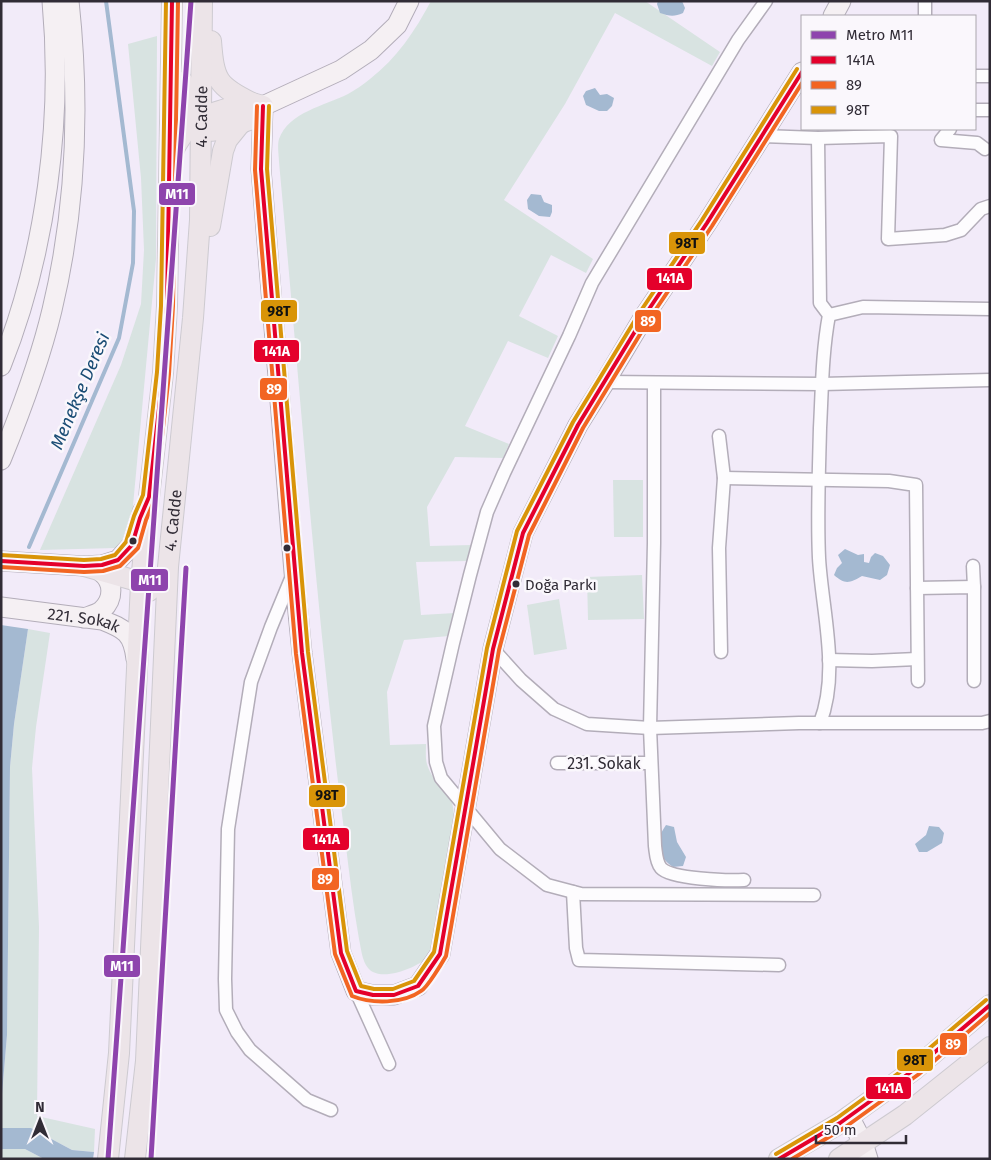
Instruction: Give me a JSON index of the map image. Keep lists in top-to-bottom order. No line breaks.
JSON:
{"streets":{"main road":["4. Cadde"],"street":["221. Sokak","231. Sokak"]},"crossings":[["4. Cadde","221. Sokak"]],"water":["Menekşe Deresi"],"places":["Doğa Parkı"],"lines":["metro line M11","transit line 141A","transit line 89","transit line 98T"],"legend":["Metro M11","141A","89","98T"],"scale_bar":"50 m","north":"top"}
